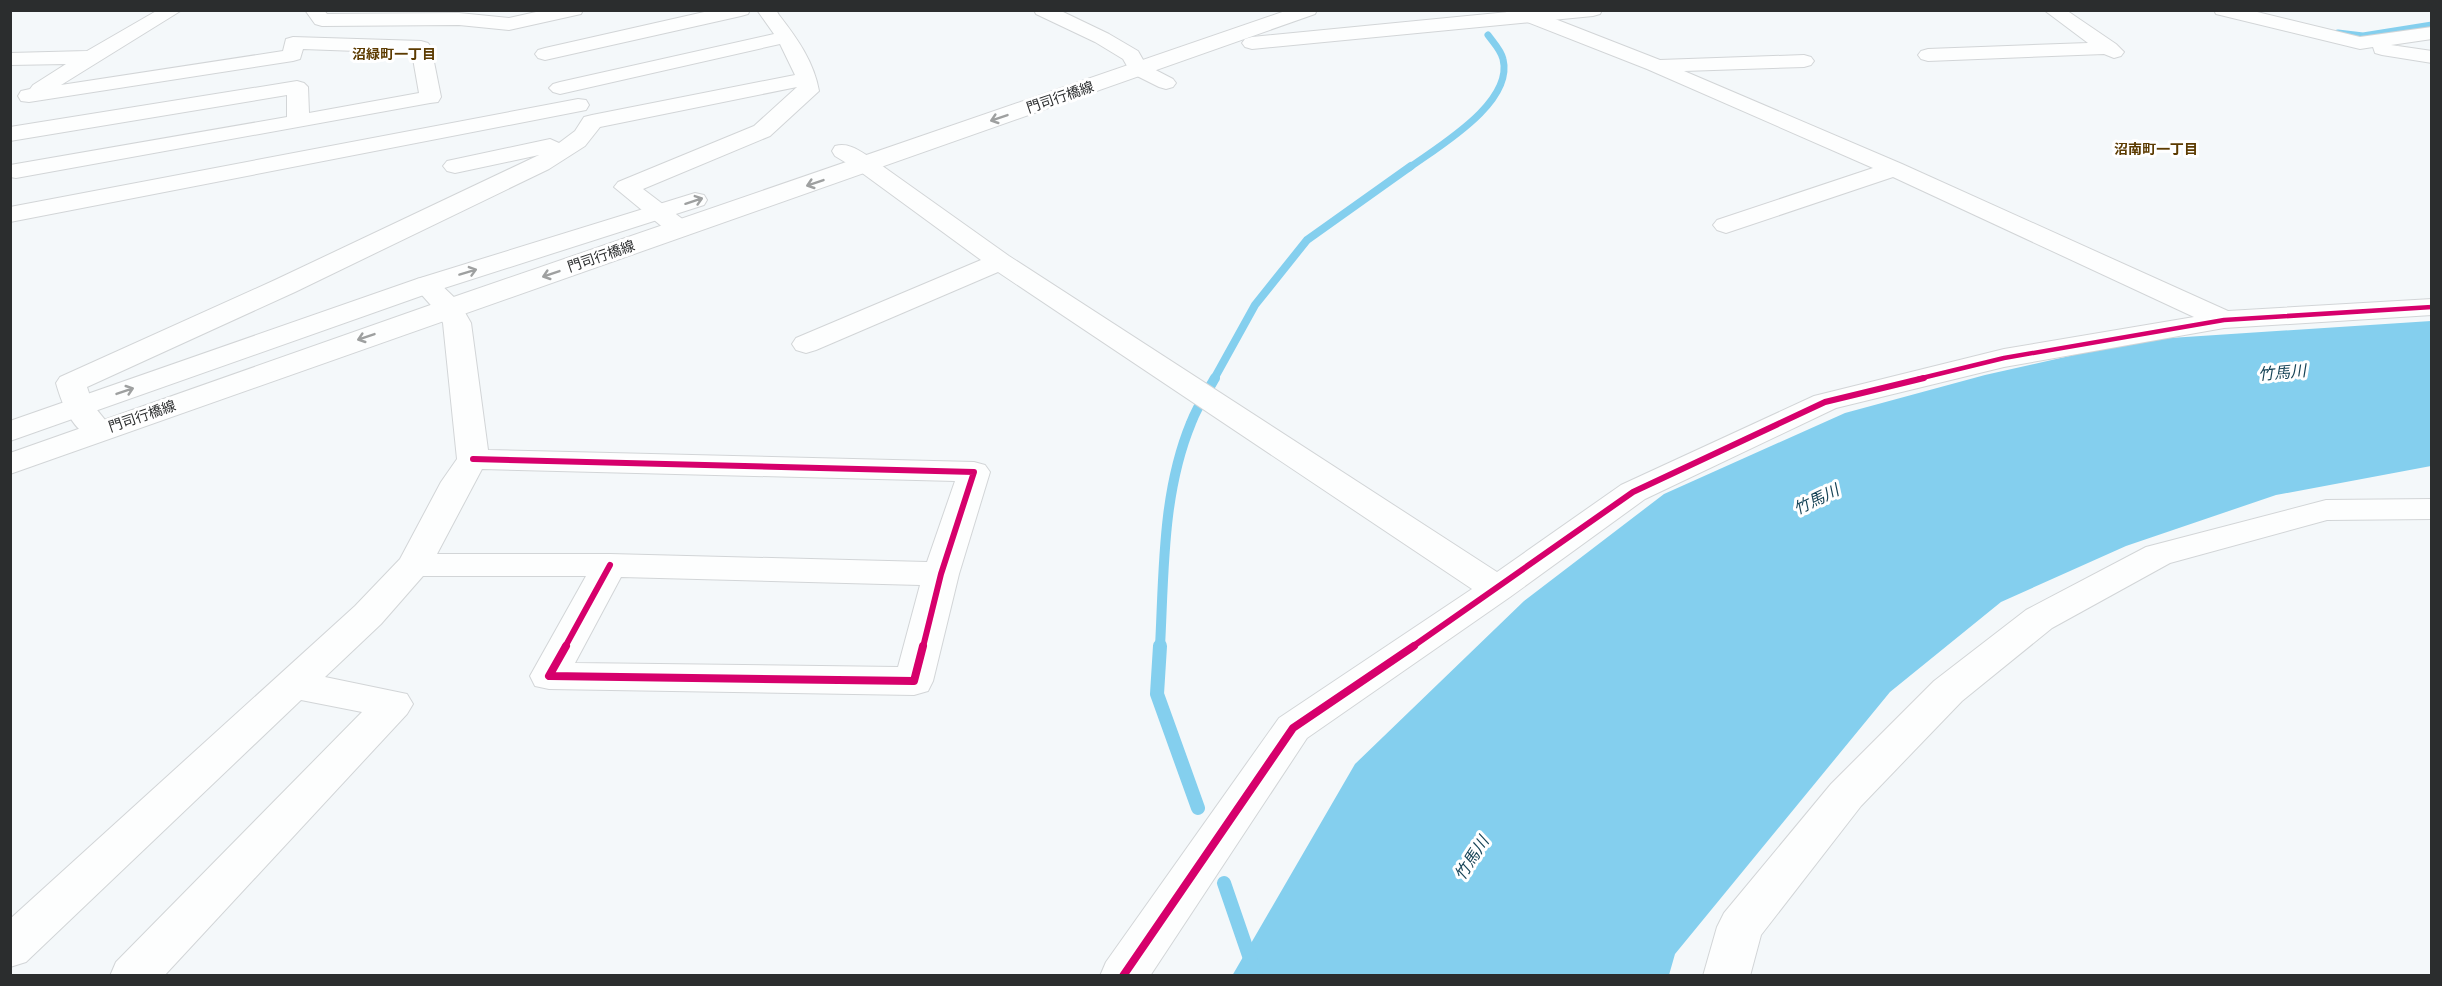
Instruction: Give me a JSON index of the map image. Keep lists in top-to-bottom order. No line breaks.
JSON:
{"streets":{"street":["門司行橋線"]},"districts":["沼緑町一丁目","沼南町一丁目"],"water":["竹馬川"]}
